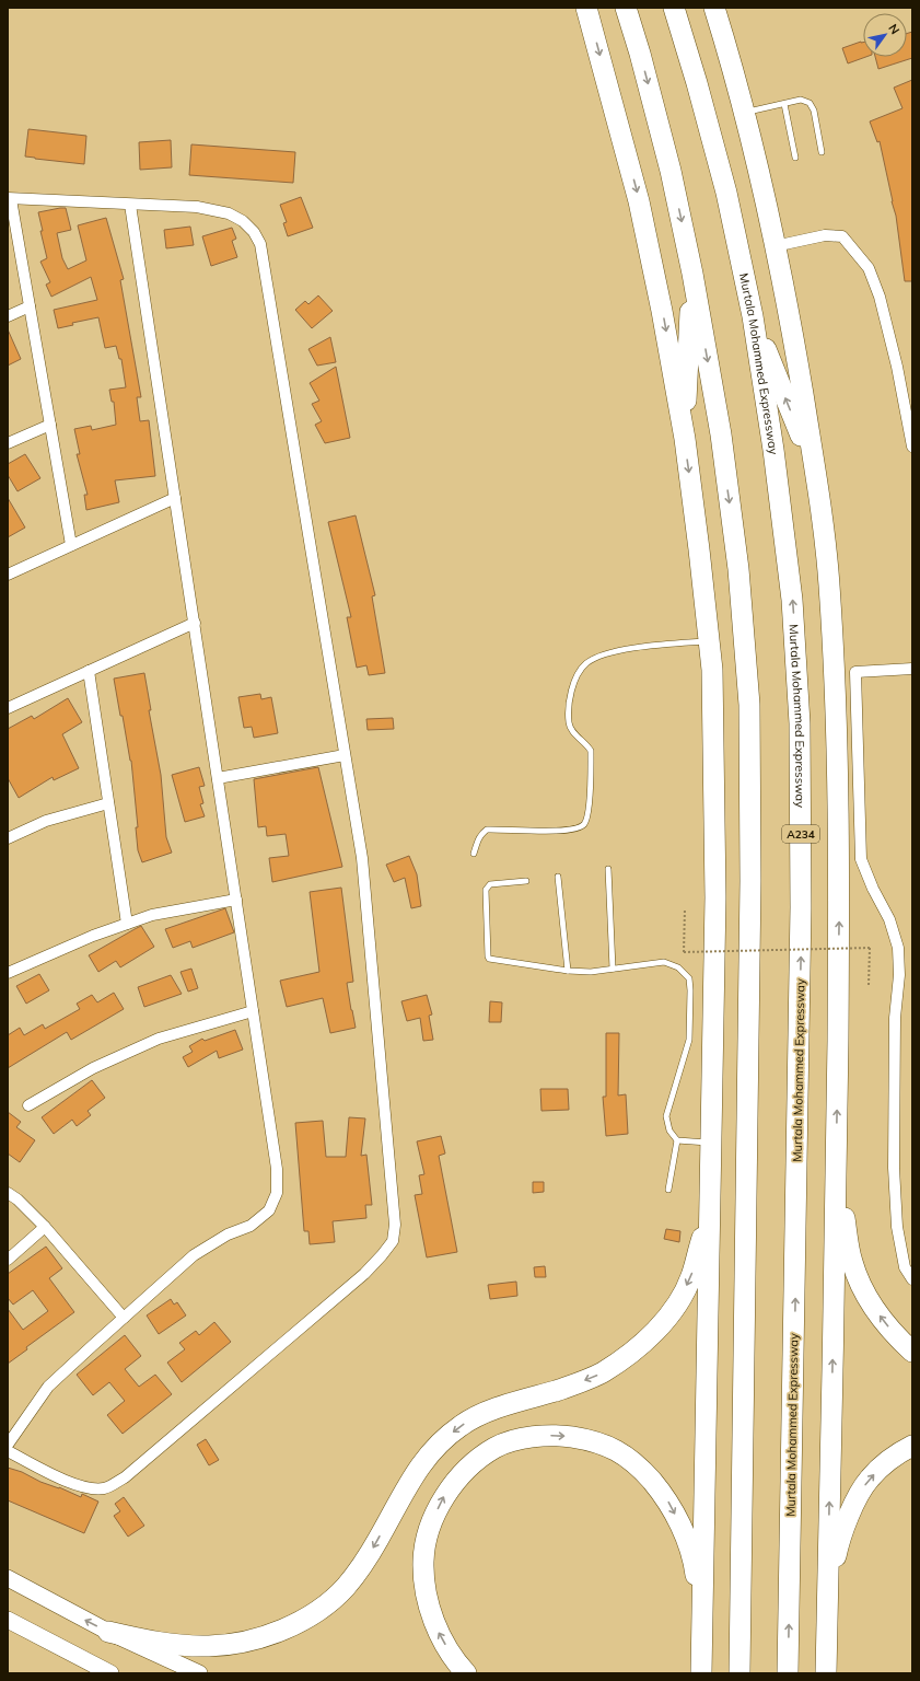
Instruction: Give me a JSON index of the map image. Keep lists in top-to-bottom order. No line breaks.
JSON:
{"streets":{"highway":["Murtala Mohammed Expressway","A234"]},"north":"top right"}
